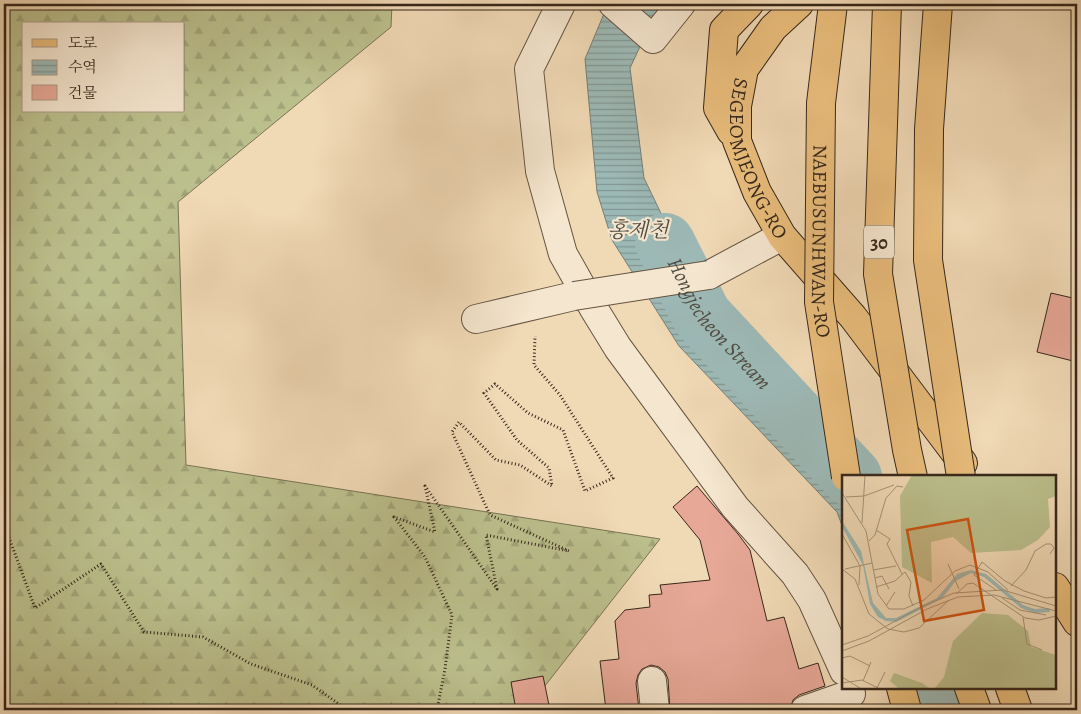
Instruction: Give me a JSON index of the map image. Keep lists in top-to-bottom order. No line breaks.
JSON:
{"streets":{"main road":["SEGEOMJEONG-RO","NAEBUSUNHWAN-RO","30"]},"water":["홍제천","Hongjecheon Stream"],"legend":["도로","수역","건물"]}
